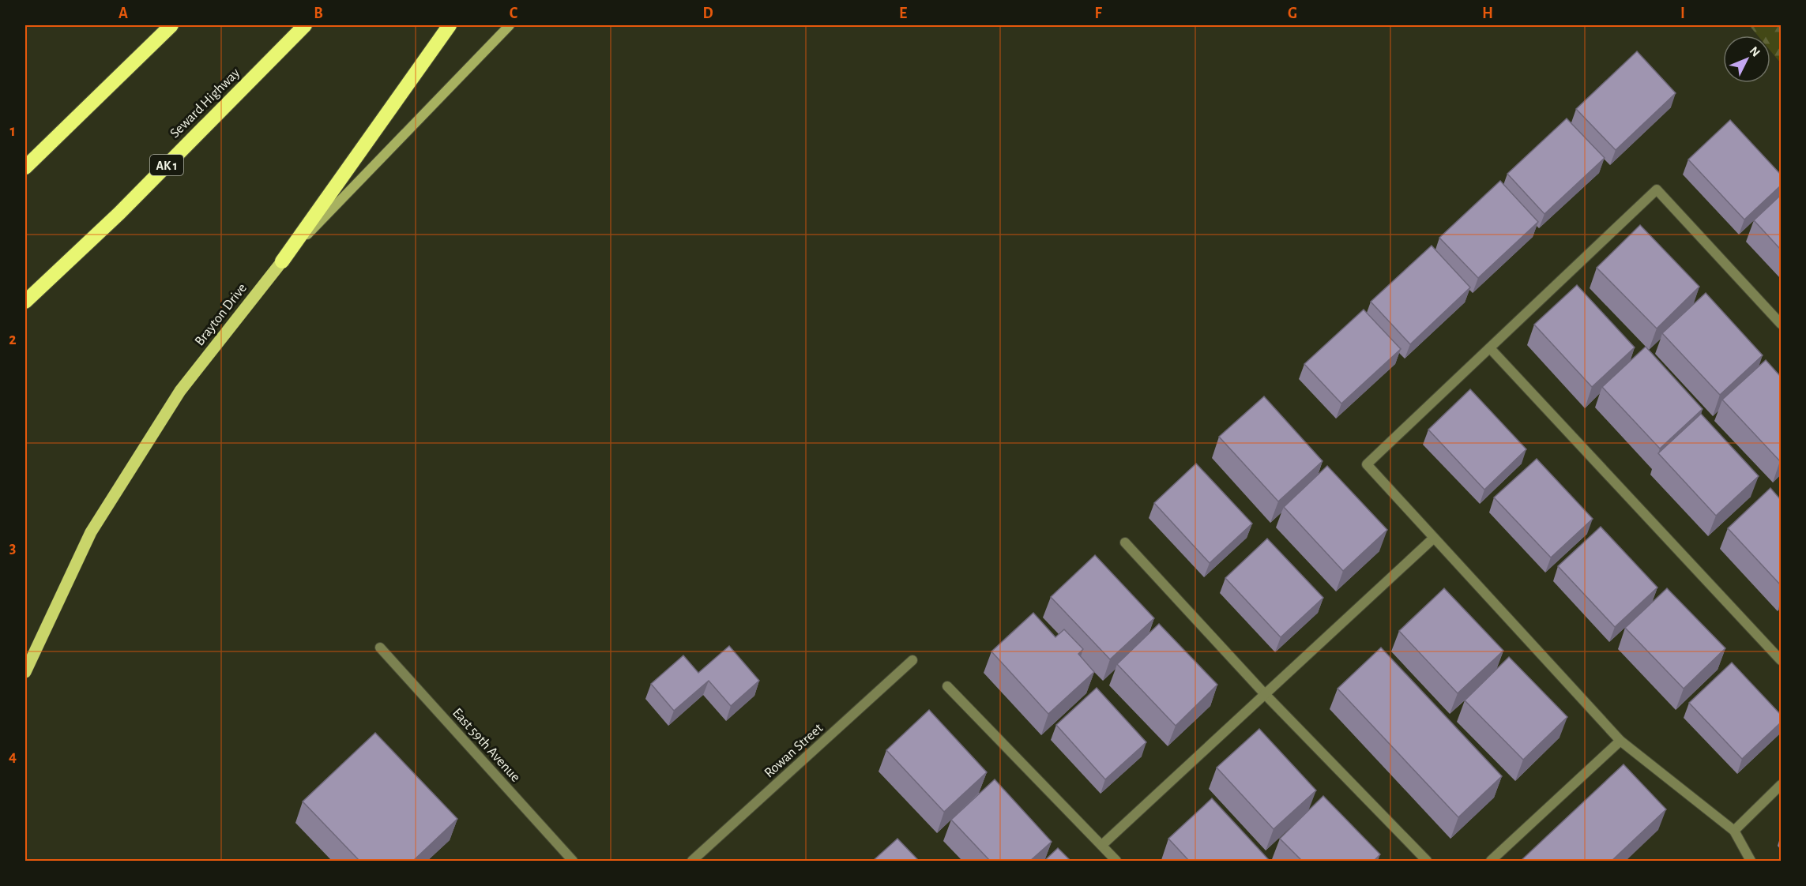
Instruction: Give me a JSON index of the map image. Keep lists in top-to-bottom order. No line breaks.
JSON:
{"streets":{"highway":["Seward Highway","AK 1"],"main road":["Brayton Drive"],"street":["East 59th Avenue","Rowan Street"]},"north":"top right","grid":{"columns":["A","B","C","D","E","F","G","H","I"],"rows":["1","2","3","4"]}}
